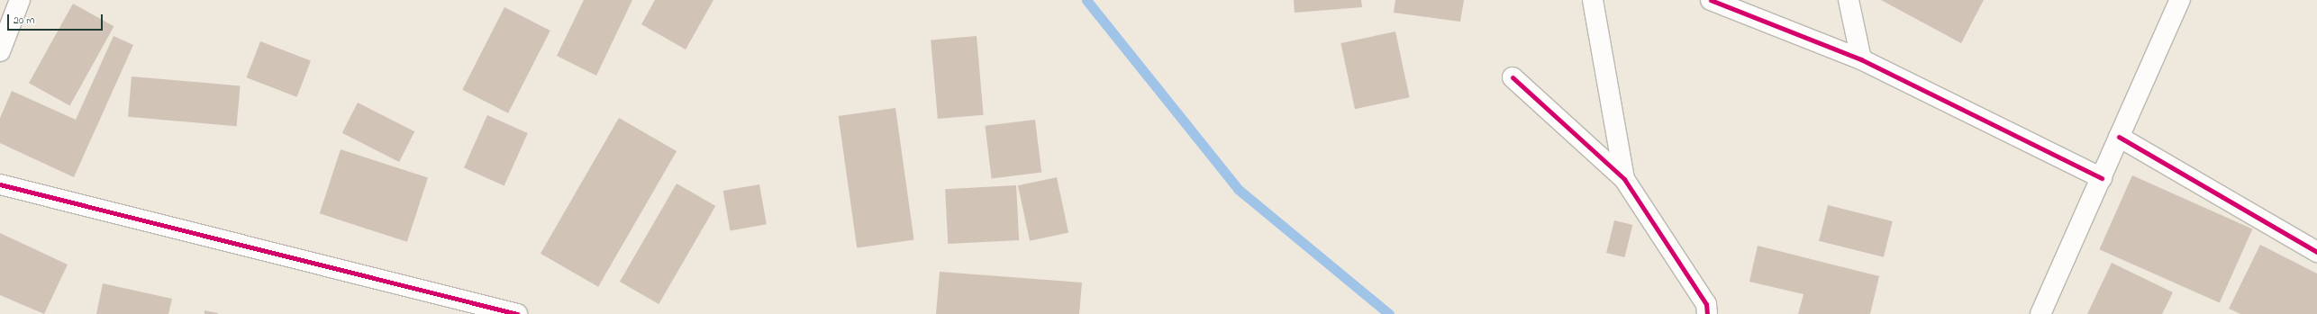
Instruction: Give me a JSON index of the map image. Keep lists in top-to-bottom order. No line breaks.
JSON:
{"scale_bar":"20 m"}
